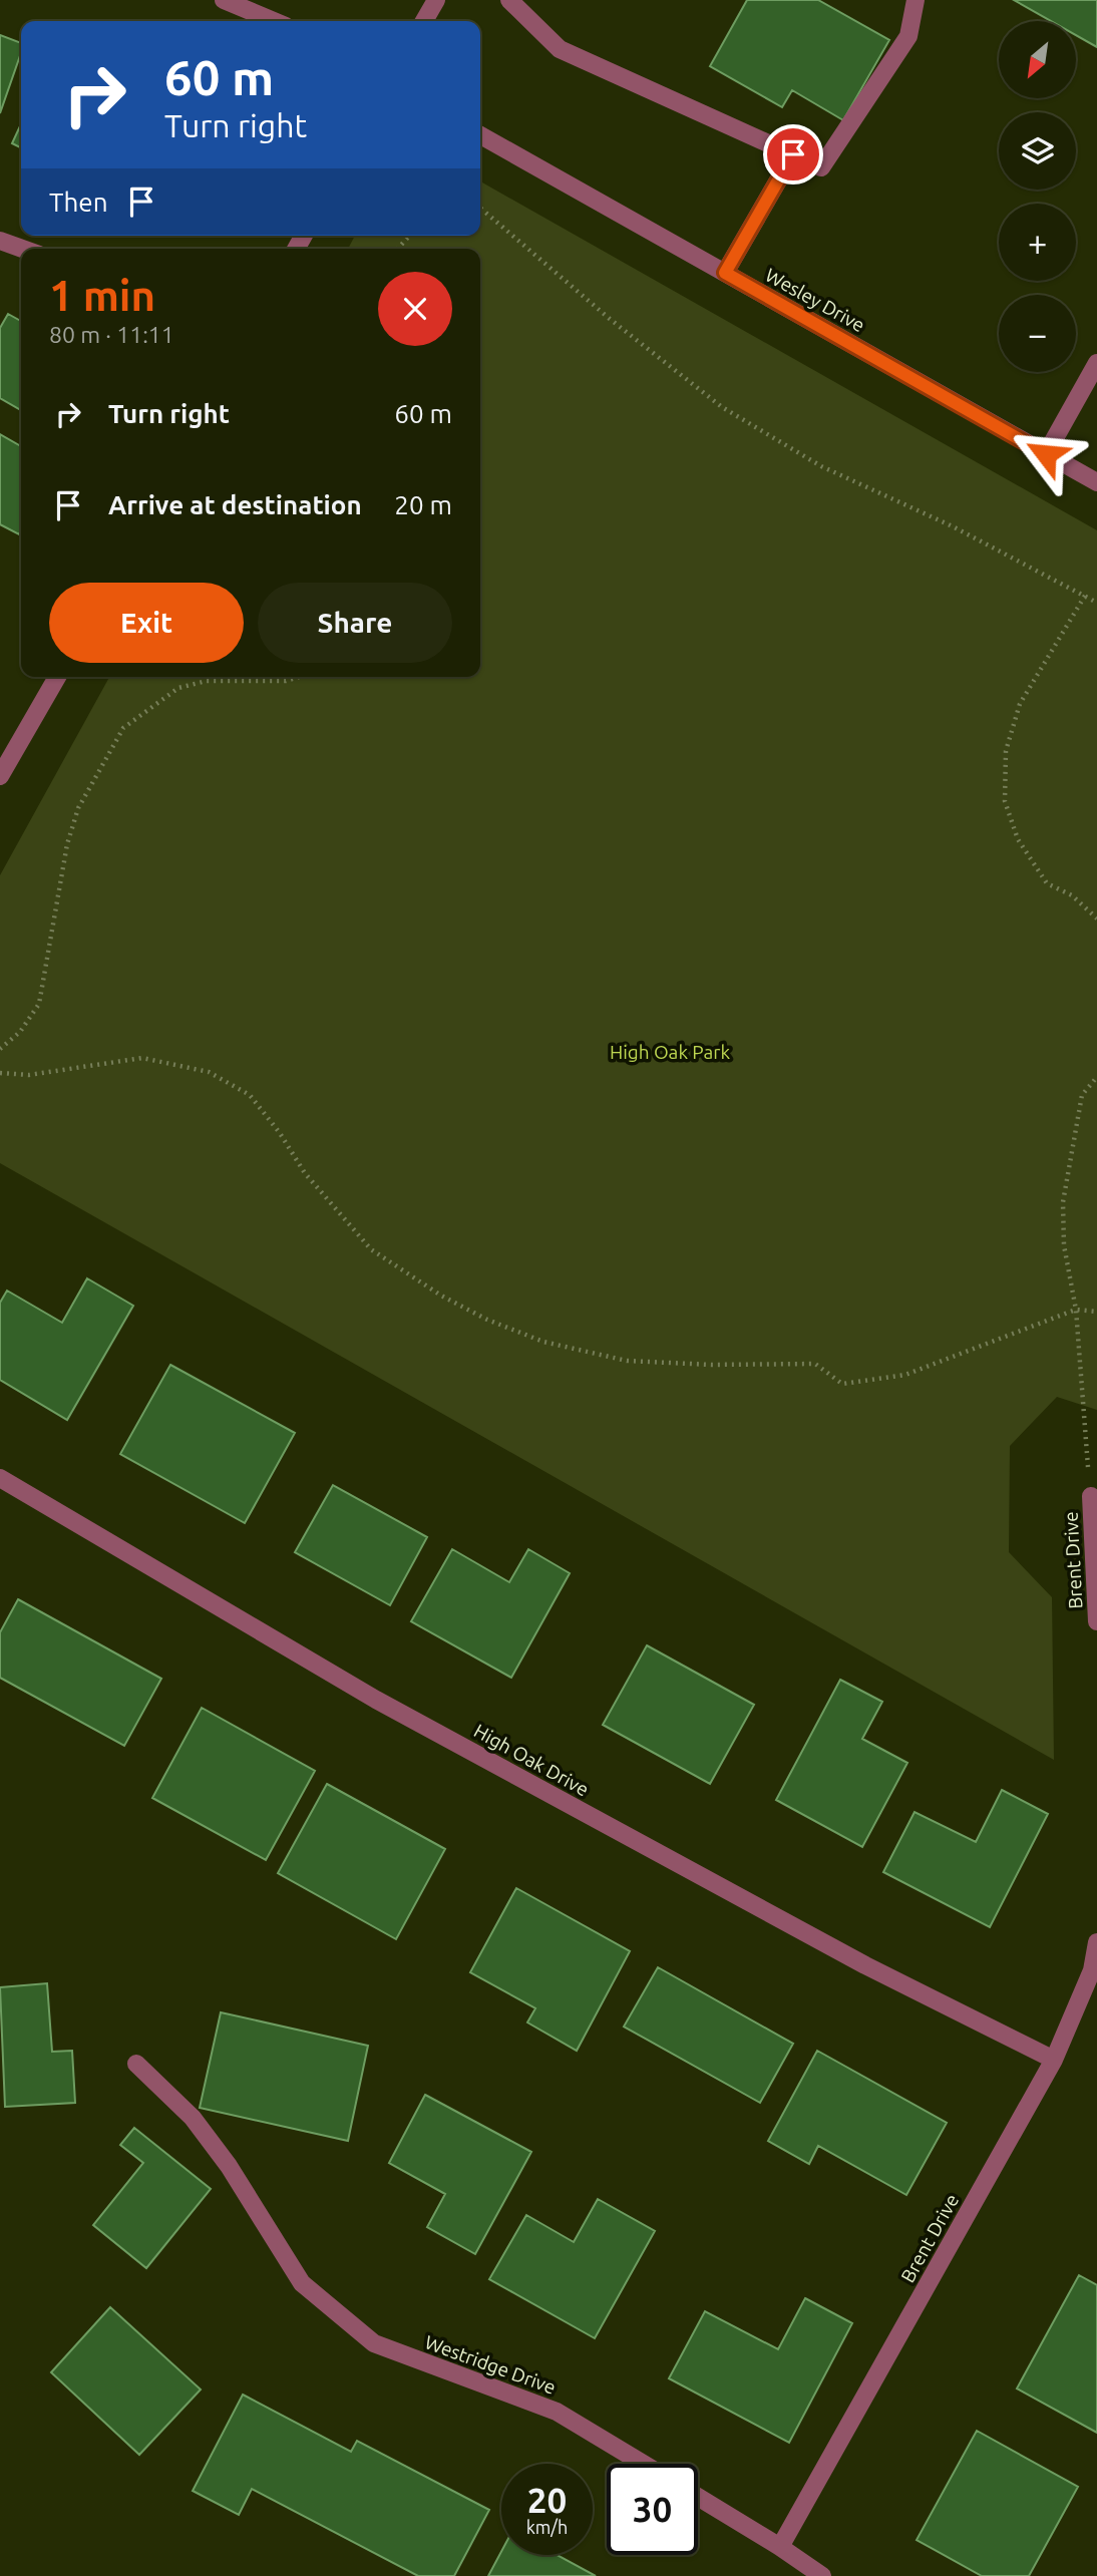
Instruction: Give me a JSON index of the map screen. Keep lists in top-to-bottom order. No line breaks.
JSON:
{"streets":{"street":["Wesley Drive","Brent Drive","High Oak Drive","Westridge Drive"]},"crossings":[["Brent Drive","High Oak Drive"]],"parks":["High Oak Park"],"north":"bottom left","page":{"map_buttons":["+","−"],"turn":["60 m","Turn right"],"then":"Then","heading":["1 min","80 m · 11:11"],"list":[{"name":"Turn right","value":"60 m"},{"name":"Arrive at destination","value":"20 m"}],"buttons":["Exit","Share"],"speed":"20 km/h","limit":"30"}}
